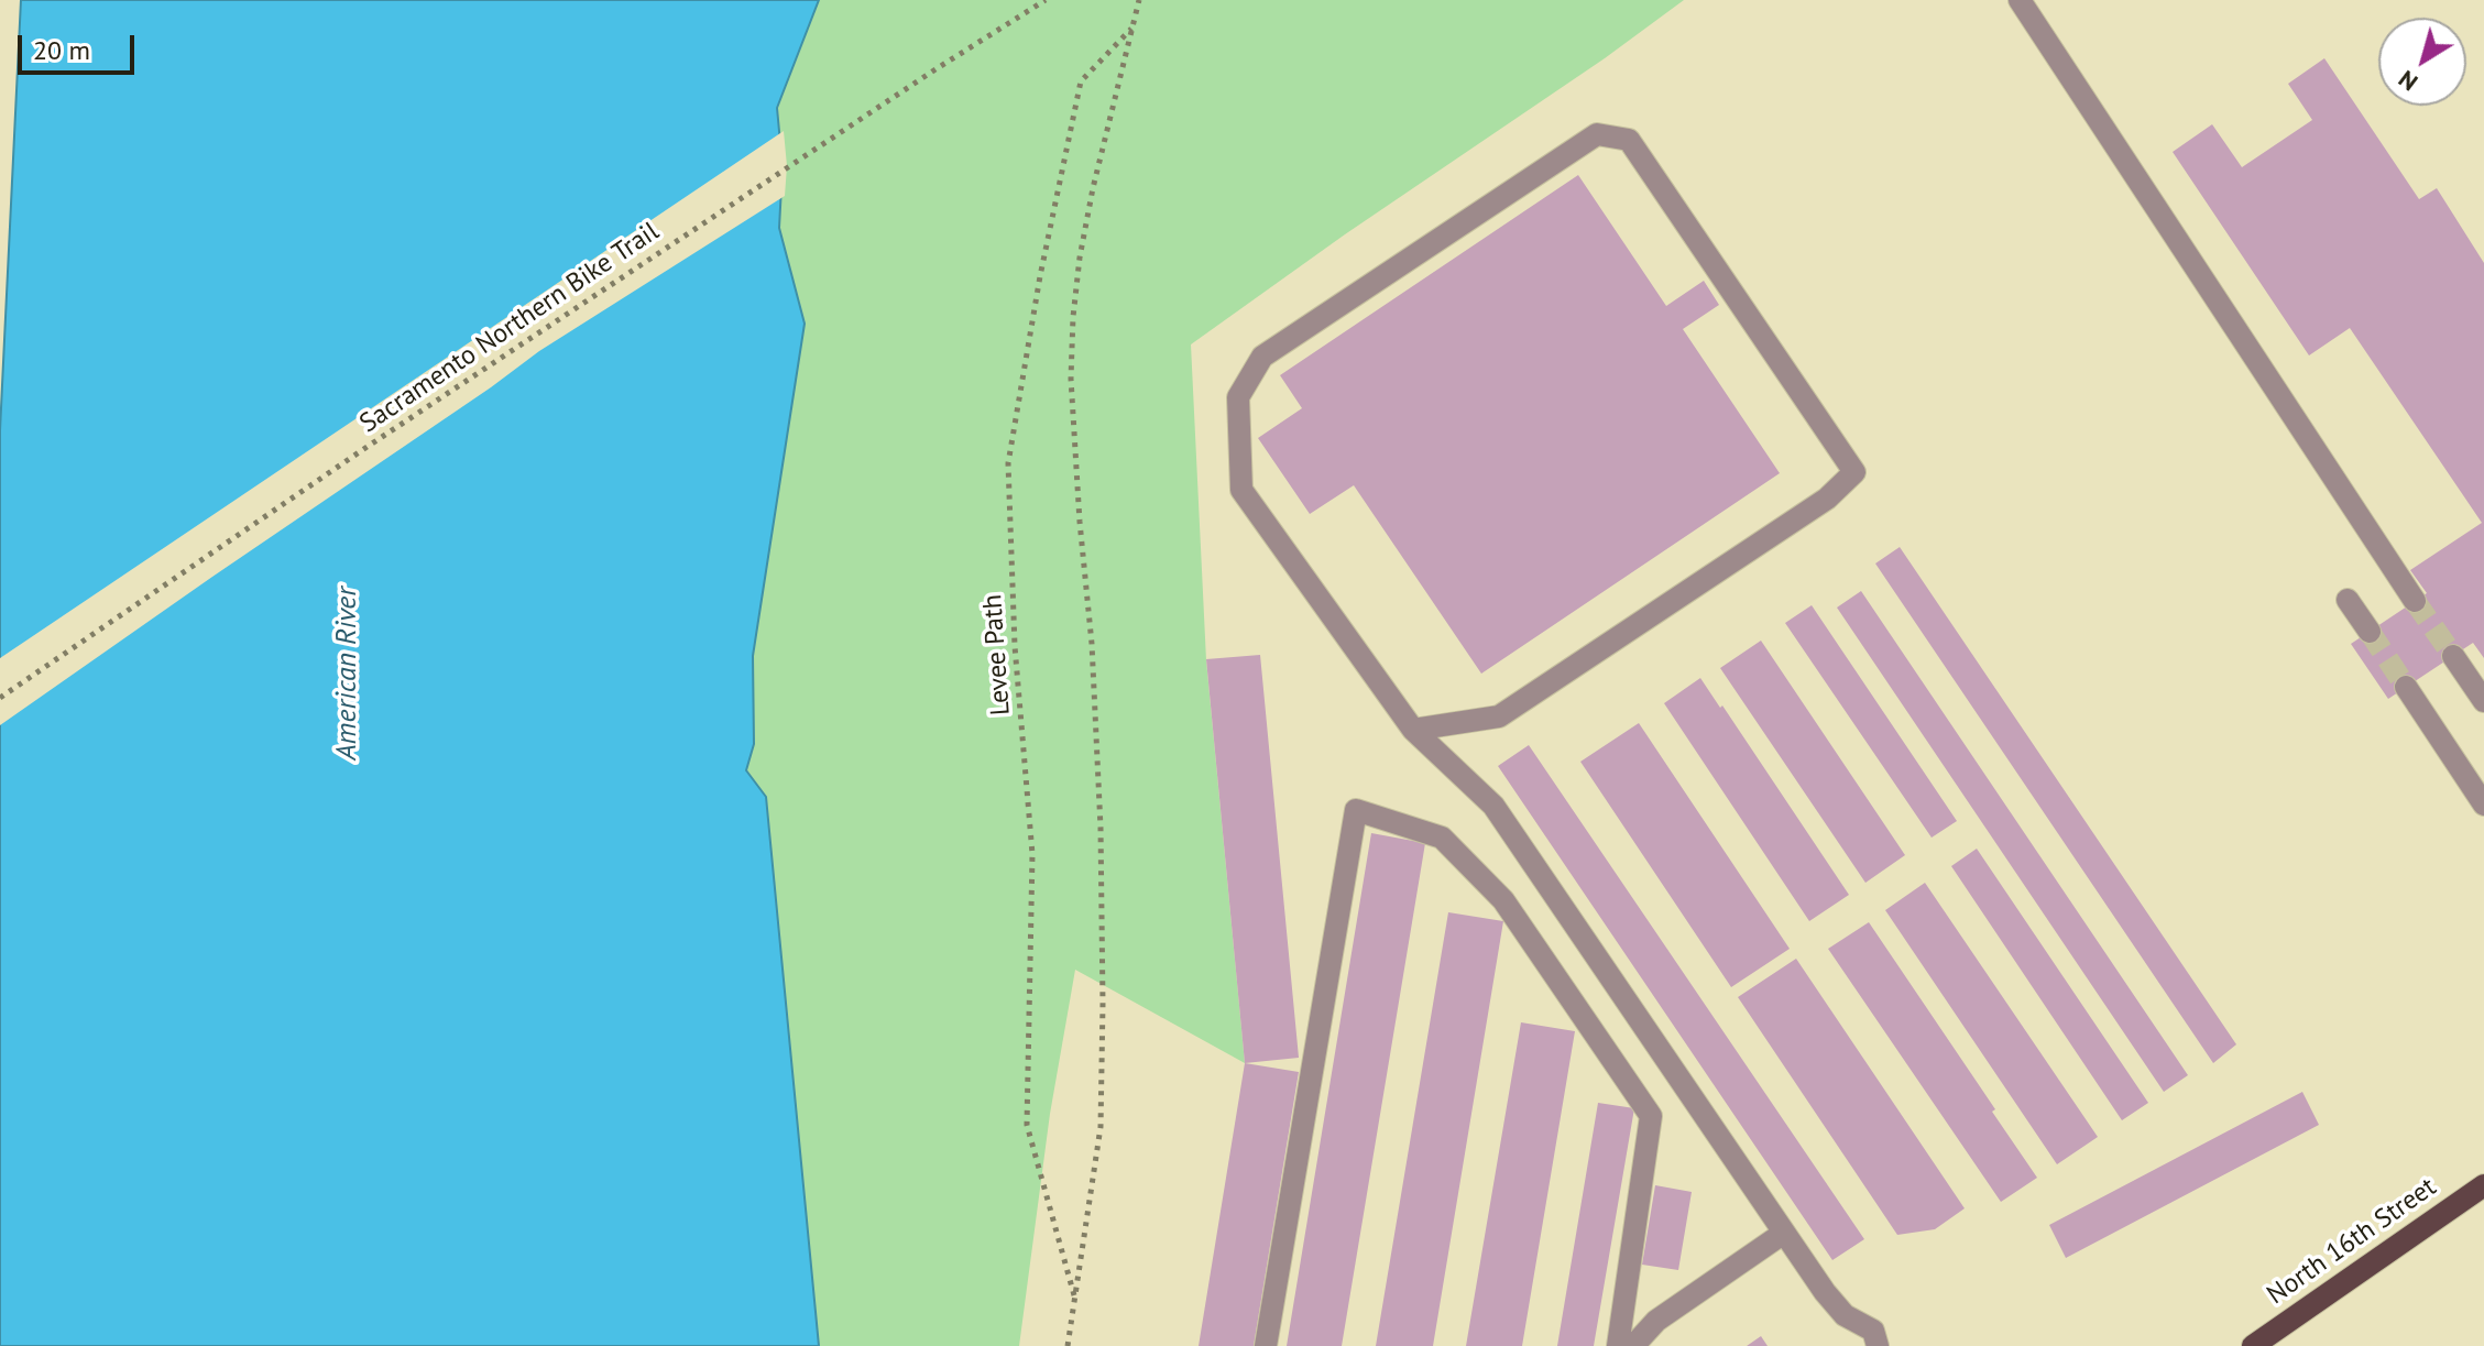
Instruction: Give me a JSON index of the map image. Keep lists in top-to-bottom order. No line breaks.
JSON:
{"streets":{"main road":["North 16th Street"],"path":["Sacramento Northern Bike Trail","Levee Path"]},"water":["American River"],"scale_bar":"20 m","north":"bottom left"}
